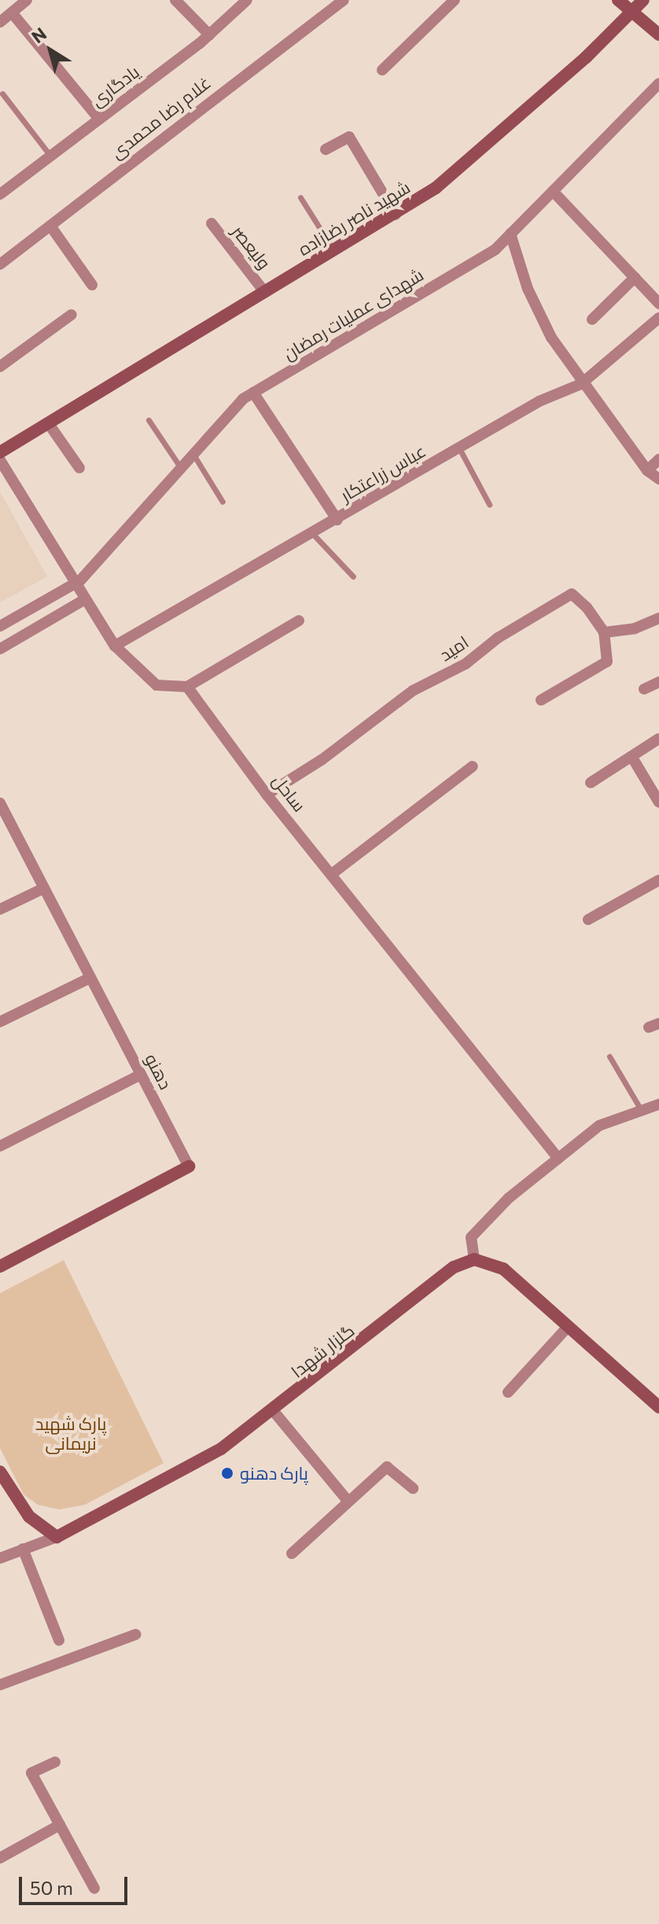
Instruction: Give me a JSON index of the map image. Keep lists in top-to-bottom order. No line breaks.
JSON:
{"streets":{"street":["یادگاری","غلام رضا محمدی","شهید ناصر رضازاده","ولیعصر","شهدای عملیات رمضان","عباس زراعتکار","امید","ساحل","دهنو","گلزار شهدا"]},"crossings":[["شهید ناصر رضازاده","ولیعصر"],["امید","ساحل"]],"parks":["پارک شهید نریمانی"],"places":["پارک دهنو"],"scale_bar":"50 m","north":"top left"}
